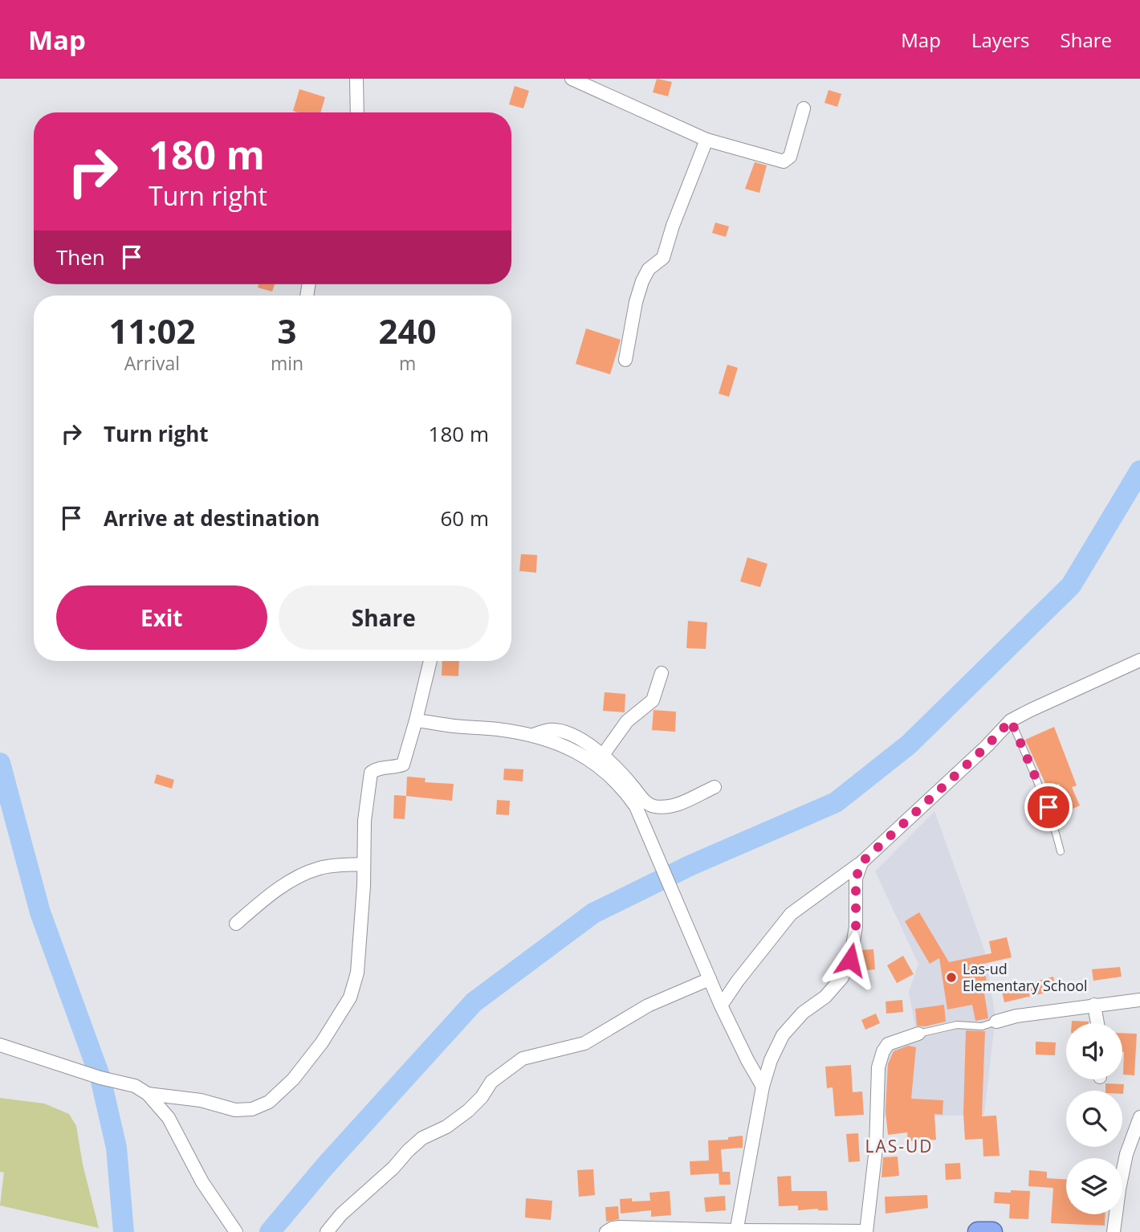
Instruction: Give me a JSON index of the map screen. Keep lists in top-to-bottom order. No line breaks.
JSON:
{"districts":["LAS-UD"],"places":["Las-ud Elementary School"],"page":{"header":"Map","nav":["Map","Layers","Share"],"turn":["180 m","Turn right"],"then":"Then","eta":["11:02","Arrival","3","min","240","m"],"list":[{"name":"Turn right","value":"180 m"},{"name":"Arrive at destination","value":"60 m"}],"buttons":["Exit","Share"]}}
